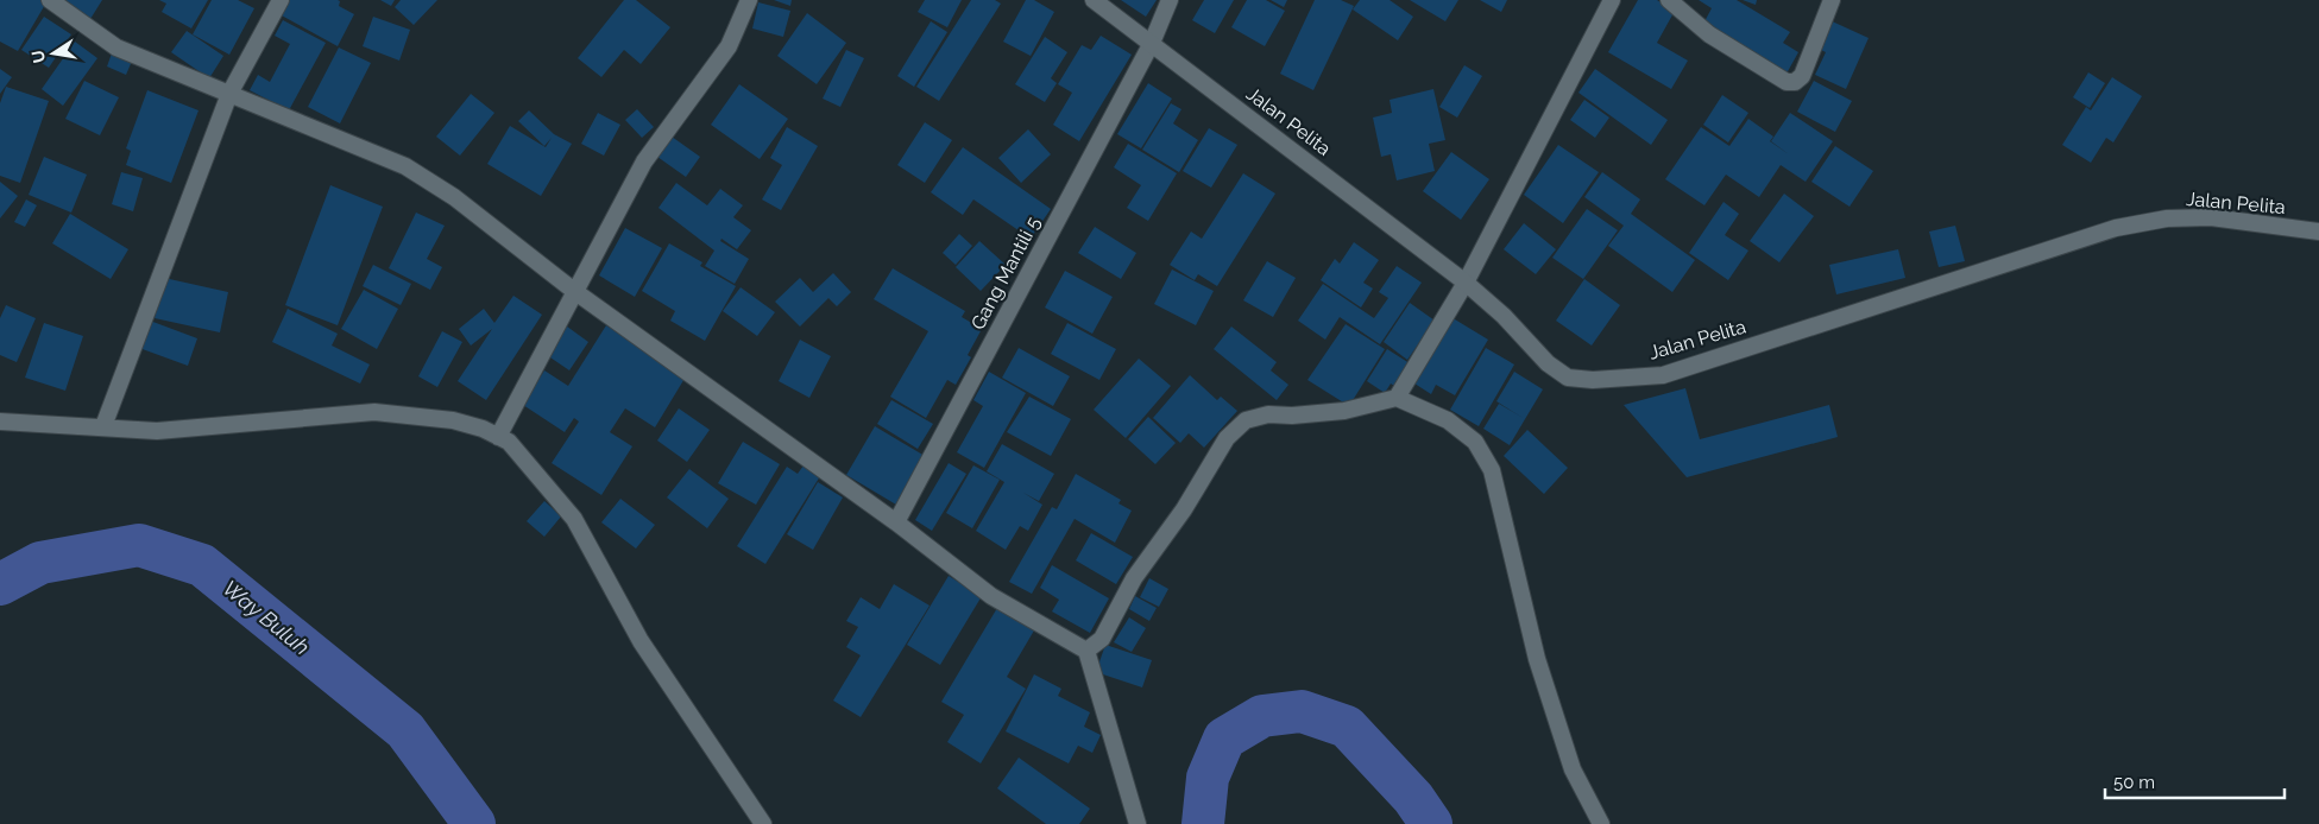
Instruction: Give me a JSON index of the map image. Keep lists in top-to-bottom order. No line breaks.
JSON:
{"streets":{"street":["Jalan Pelita","Gang Mantili 5"]},"crossings":[["Jalan Pelita","Gang Mantili 5"]],"water":["Way Buluh"],"scale_bar":"50 m","north":"left"}
